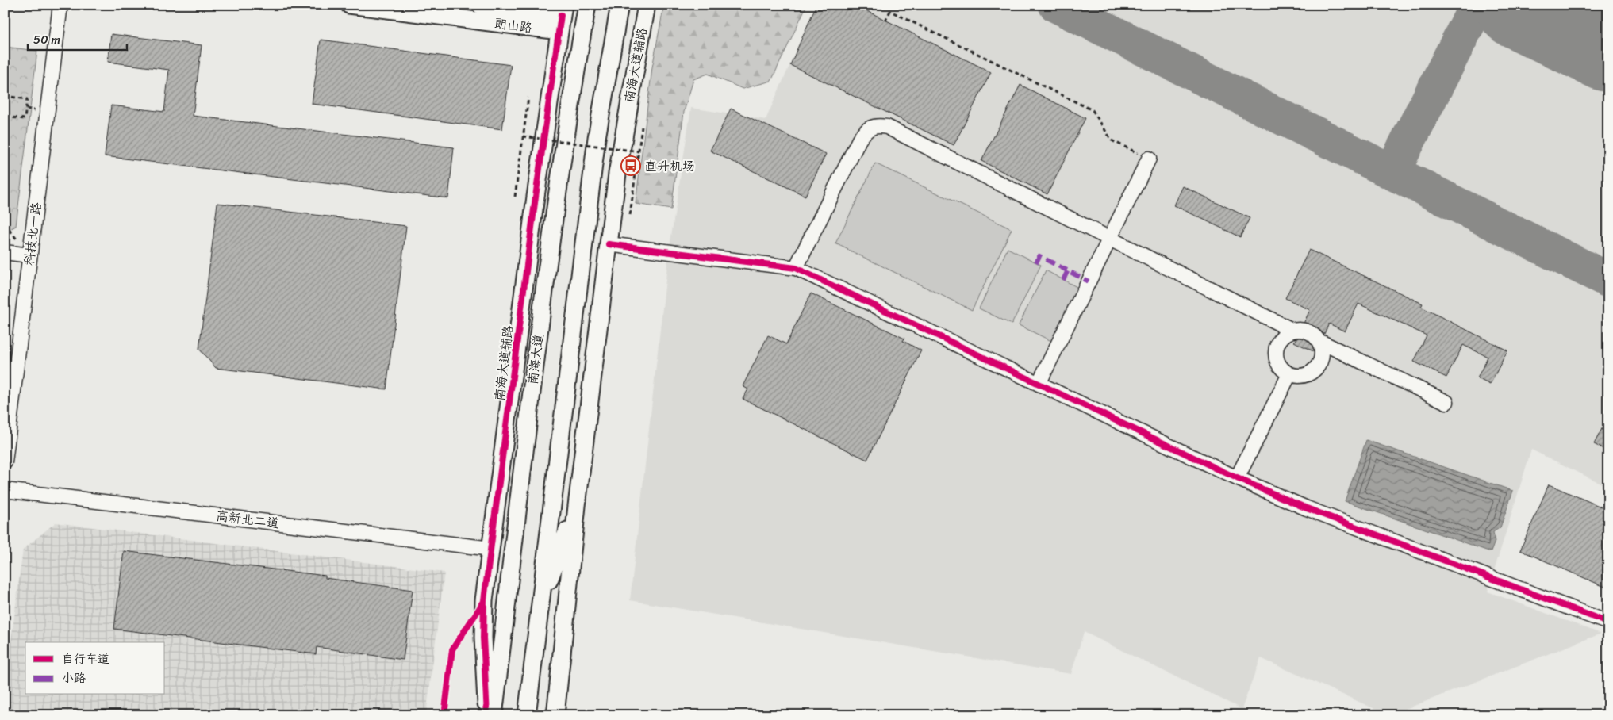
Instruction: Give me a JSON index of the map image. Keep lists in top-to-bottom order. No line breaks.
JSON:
{"streets":{"main road":["朗山路","南海大道辅路","南海大道"],"street":["科技北一路","高新北二道"]},"crossings":[["朗山路","南海大道辅路"],["南海大道辅路","高新北二道"]],"places":{"bus stop":["直升机场"]},"legend":["自行车道","小路"],"scale_bar":"50 m"}
